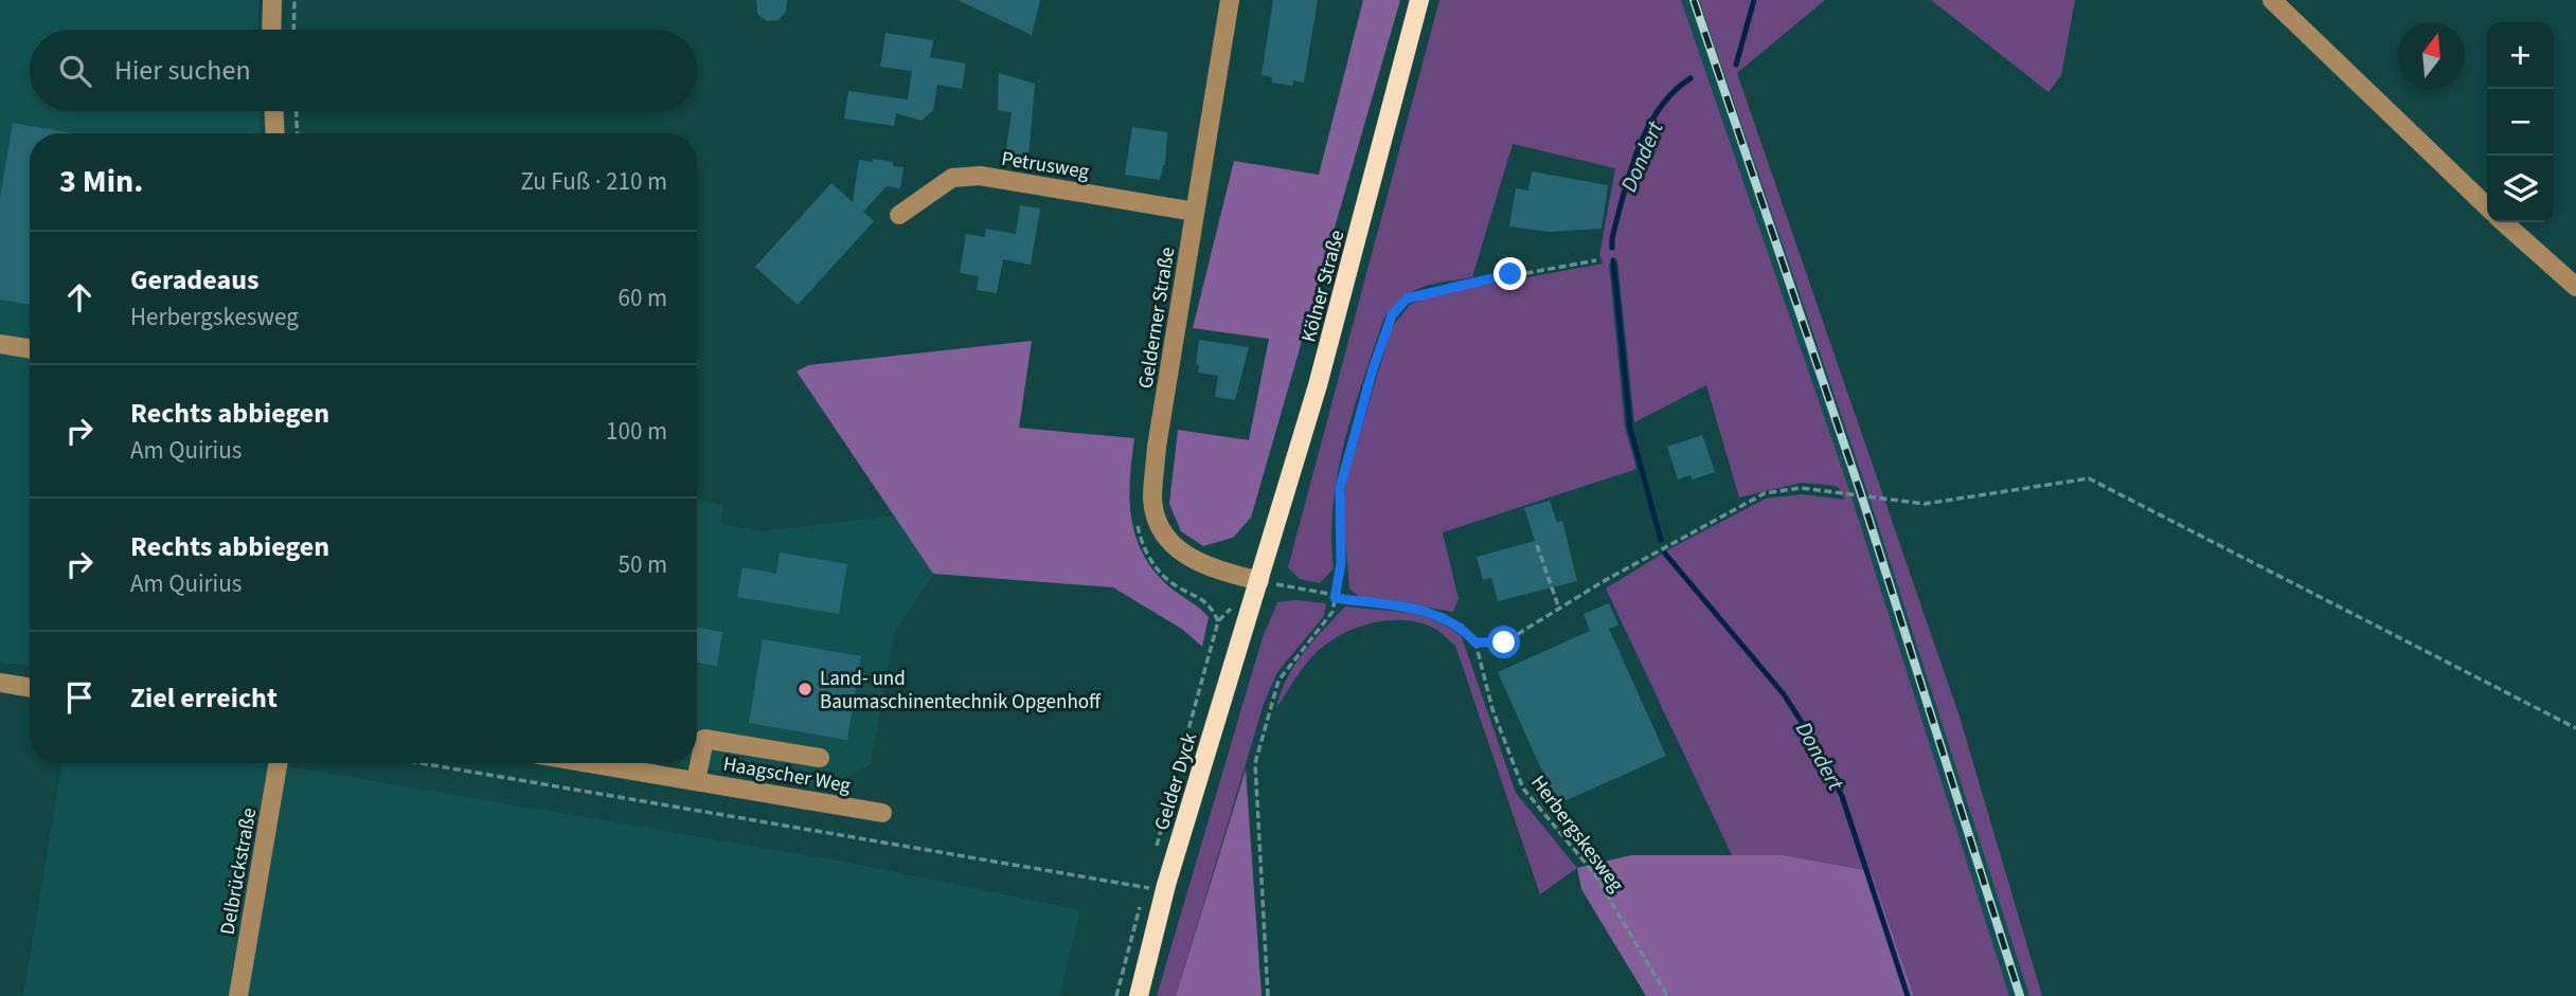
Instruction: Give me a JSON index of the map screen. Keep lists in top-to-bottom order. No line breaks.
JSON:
{"streets":{"main road":["Kölner Straße","Gelder Dyck"],"street":["Petrusweg","Gelderner Straße","Haagscher Weg","Delbrückstraße"],"path":["Herbergskesweg"]},"crossings":[["Petrusweg","Gelderner Straße"],["Kölner Straße","Gelderner Straße"],["Kölner Straße","Gelder Dyck"],["Gelderner Straße","Gelder Dyck"]],"water":["Dondert"],"places":["Land- und Baumaschinentechnik Opgenhoff"],"north":"top","page":{"map_buttons":["+","−"],"search":"Hier suchen","heading":["3 Min.","Zu Fuß · 210 m"],"list":[["Geradeaus","Herbergskesweg","60 m"],["Rechts abbiegen","Am Quirius","100 m"],["Rechts abbiegen","Am Quirius","50 m"],"Ziel erreicht"]}}
